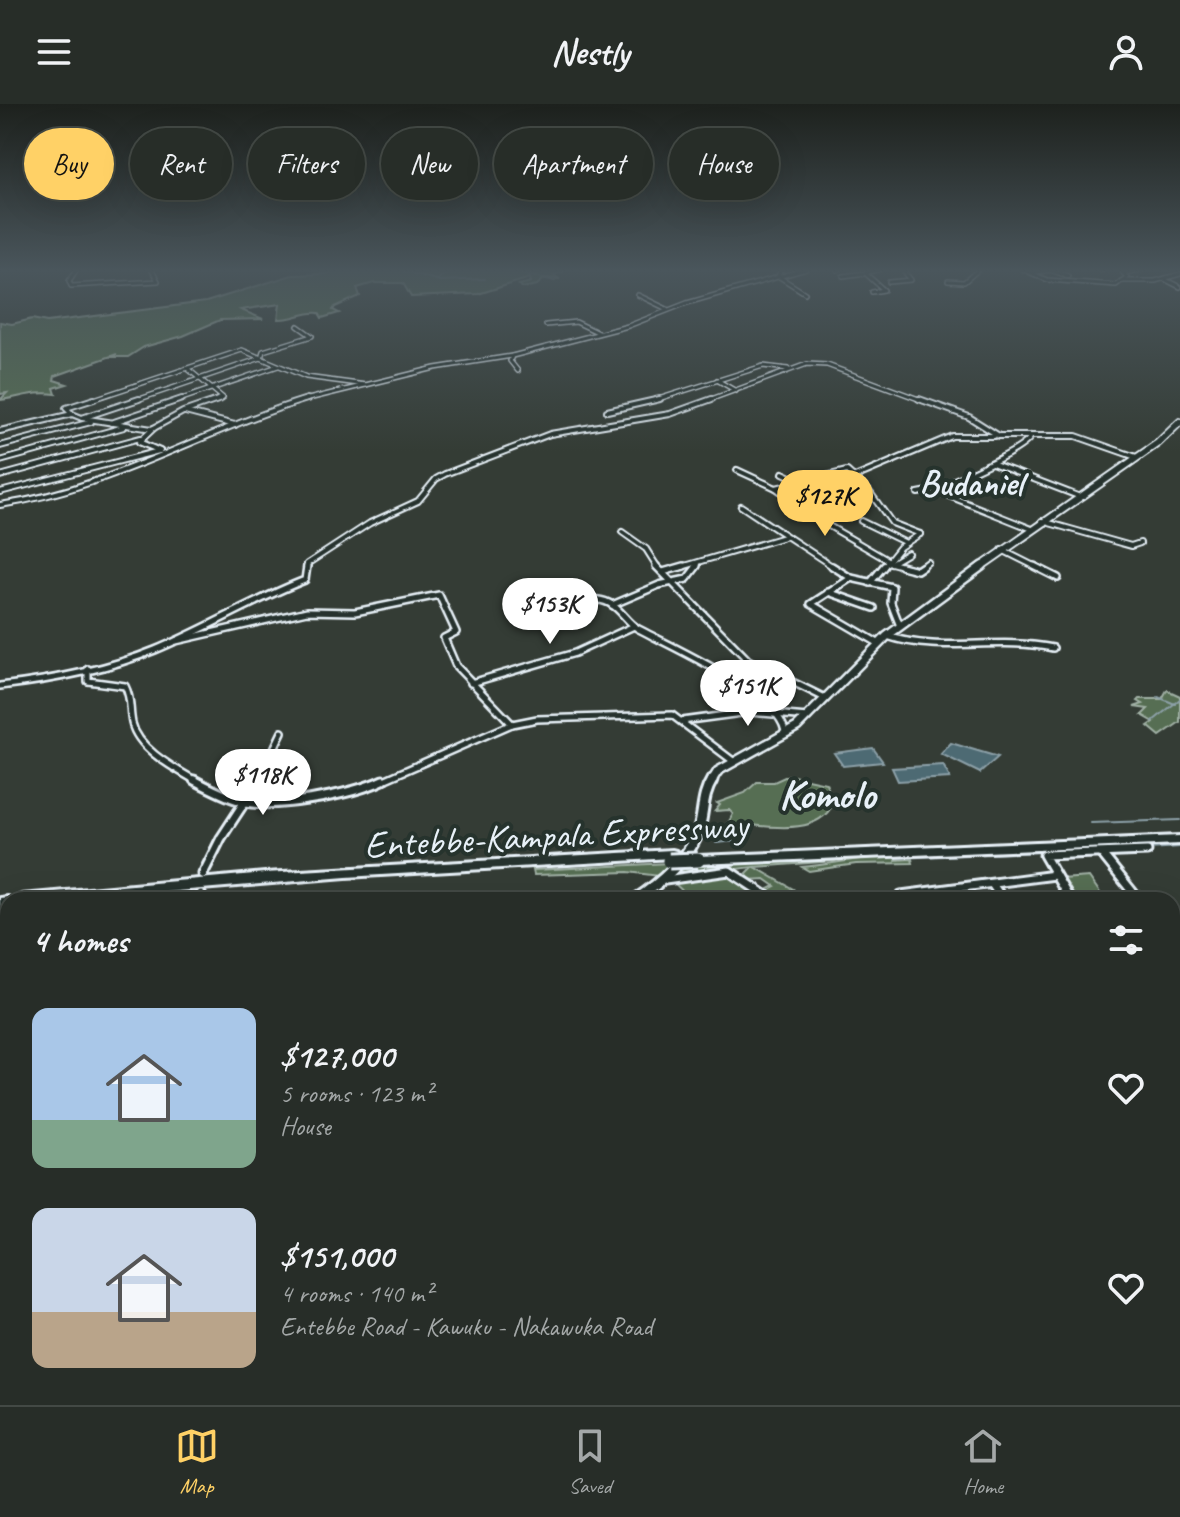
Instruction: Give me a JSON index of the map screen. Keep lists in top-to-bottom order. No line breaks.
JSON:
{"streets":{"highway":["Entebbe-Kampala Expressway"]},"districts":["Budaniel","Komolo"],"page":{"header":"Nestly","chip":["Buy","Rent","Filters","New","Apartment","House"],"price":["$127K","$153K","$151K","$118K"],"heading":"4 homes","list":[{"name":"$127,000","note":"5 rooms · 123 m² · House"},{"name":"$151,000","note":"4 rooms · 140 m² · Entebbe Road - Kawuku - Nakawuka Road"}],"tabs":["Map","Saved","Home"]}}
